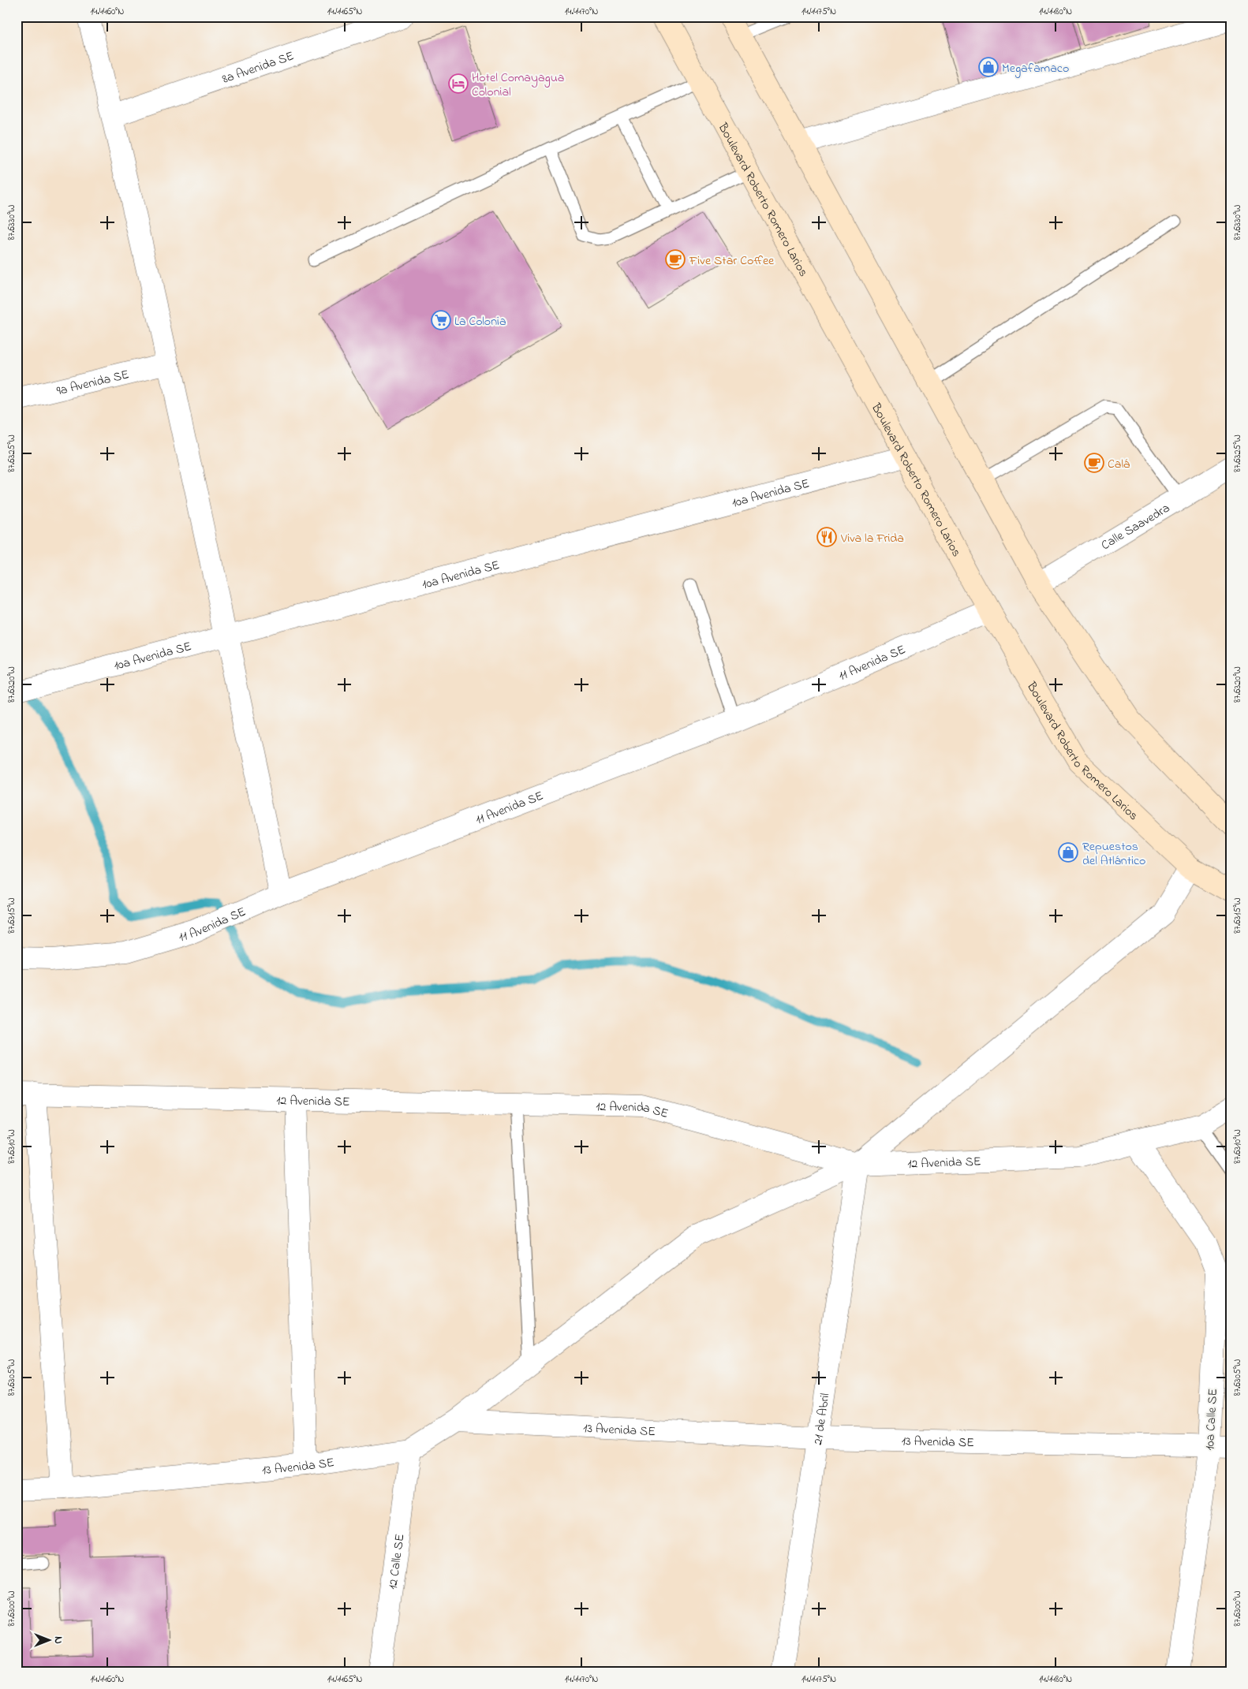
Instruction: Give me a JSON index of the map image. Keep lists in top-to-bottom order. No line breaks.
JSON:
{"streets":{"main road":["Boulevard Roberto Romero Larios"],"street":["8a Avenida SE","9a Avenida SE","10a Avenida SE","Calle Saavedra","11 Avenida SE","12 Avenida SE","21 de Abril","10a Calle SE","13 Avenida SE","12 Calle SE"]},"crossings":[["Boulevard Roberto Romero Larios","10a Avenida SE"],["Boulevard Roberto Romero Larios","11 Avenida SE"],["12 Avenida SE","21 de Abril"],["12 Avenida SE","10a Calle SE"],["21 de Abril","13 Avenida SE"],["10a Calle SE","13 Avenida SE"],["13 Avenida SE","12 Calle SE"]],"places":{"shop":["Megafamaco","Repuestos del Atlántico"],"hotel":["Hotel Comayagua Colonial"],"cafe":["Five Star Coffee","Calá"],"supermarket":["La Colonia"],"restaurant":["Viva la Frida"]},"north":"right","coordinates":["14.4460°N","14.4465°N","14.4470°N","14.4475°N","14.4480°N","87.6330°W","87.6325°W","87.6320°W","87.6315°W","87.6310°W","87.6305°W","87.6300°W"]}
